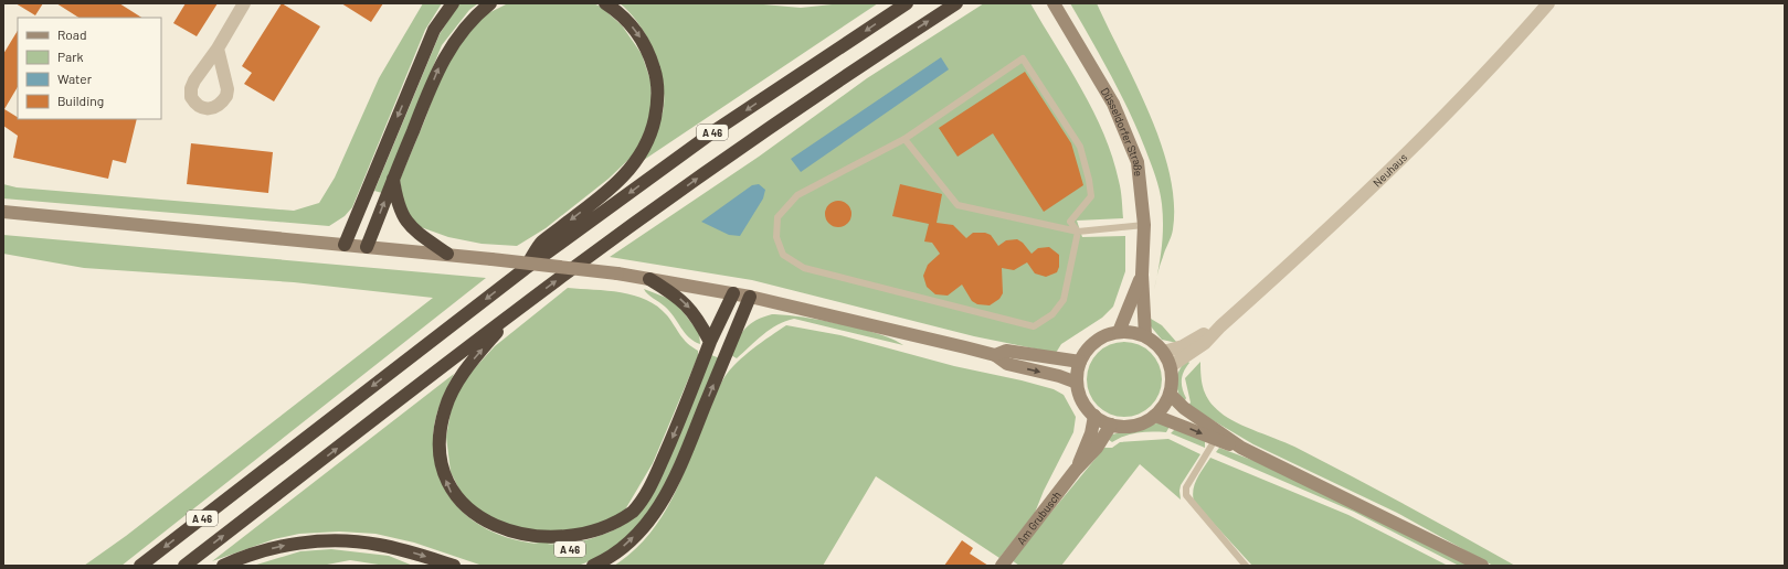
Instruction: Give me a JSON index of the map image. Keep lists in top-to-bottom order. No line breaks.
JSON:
{"streets":{"highway":["A 46"],"main road":["Düsseldorfer Straße","Am Grubusch"],"street":["Neuhaus"]},"crossings":[["Düsseldorfer Straße","Neuhaus"],["Düsseldorfer Straße","Am Grubusch"],["Neuhaus","Am Grubusch"]],"legend":["Road","Park","Water","Building"]}
